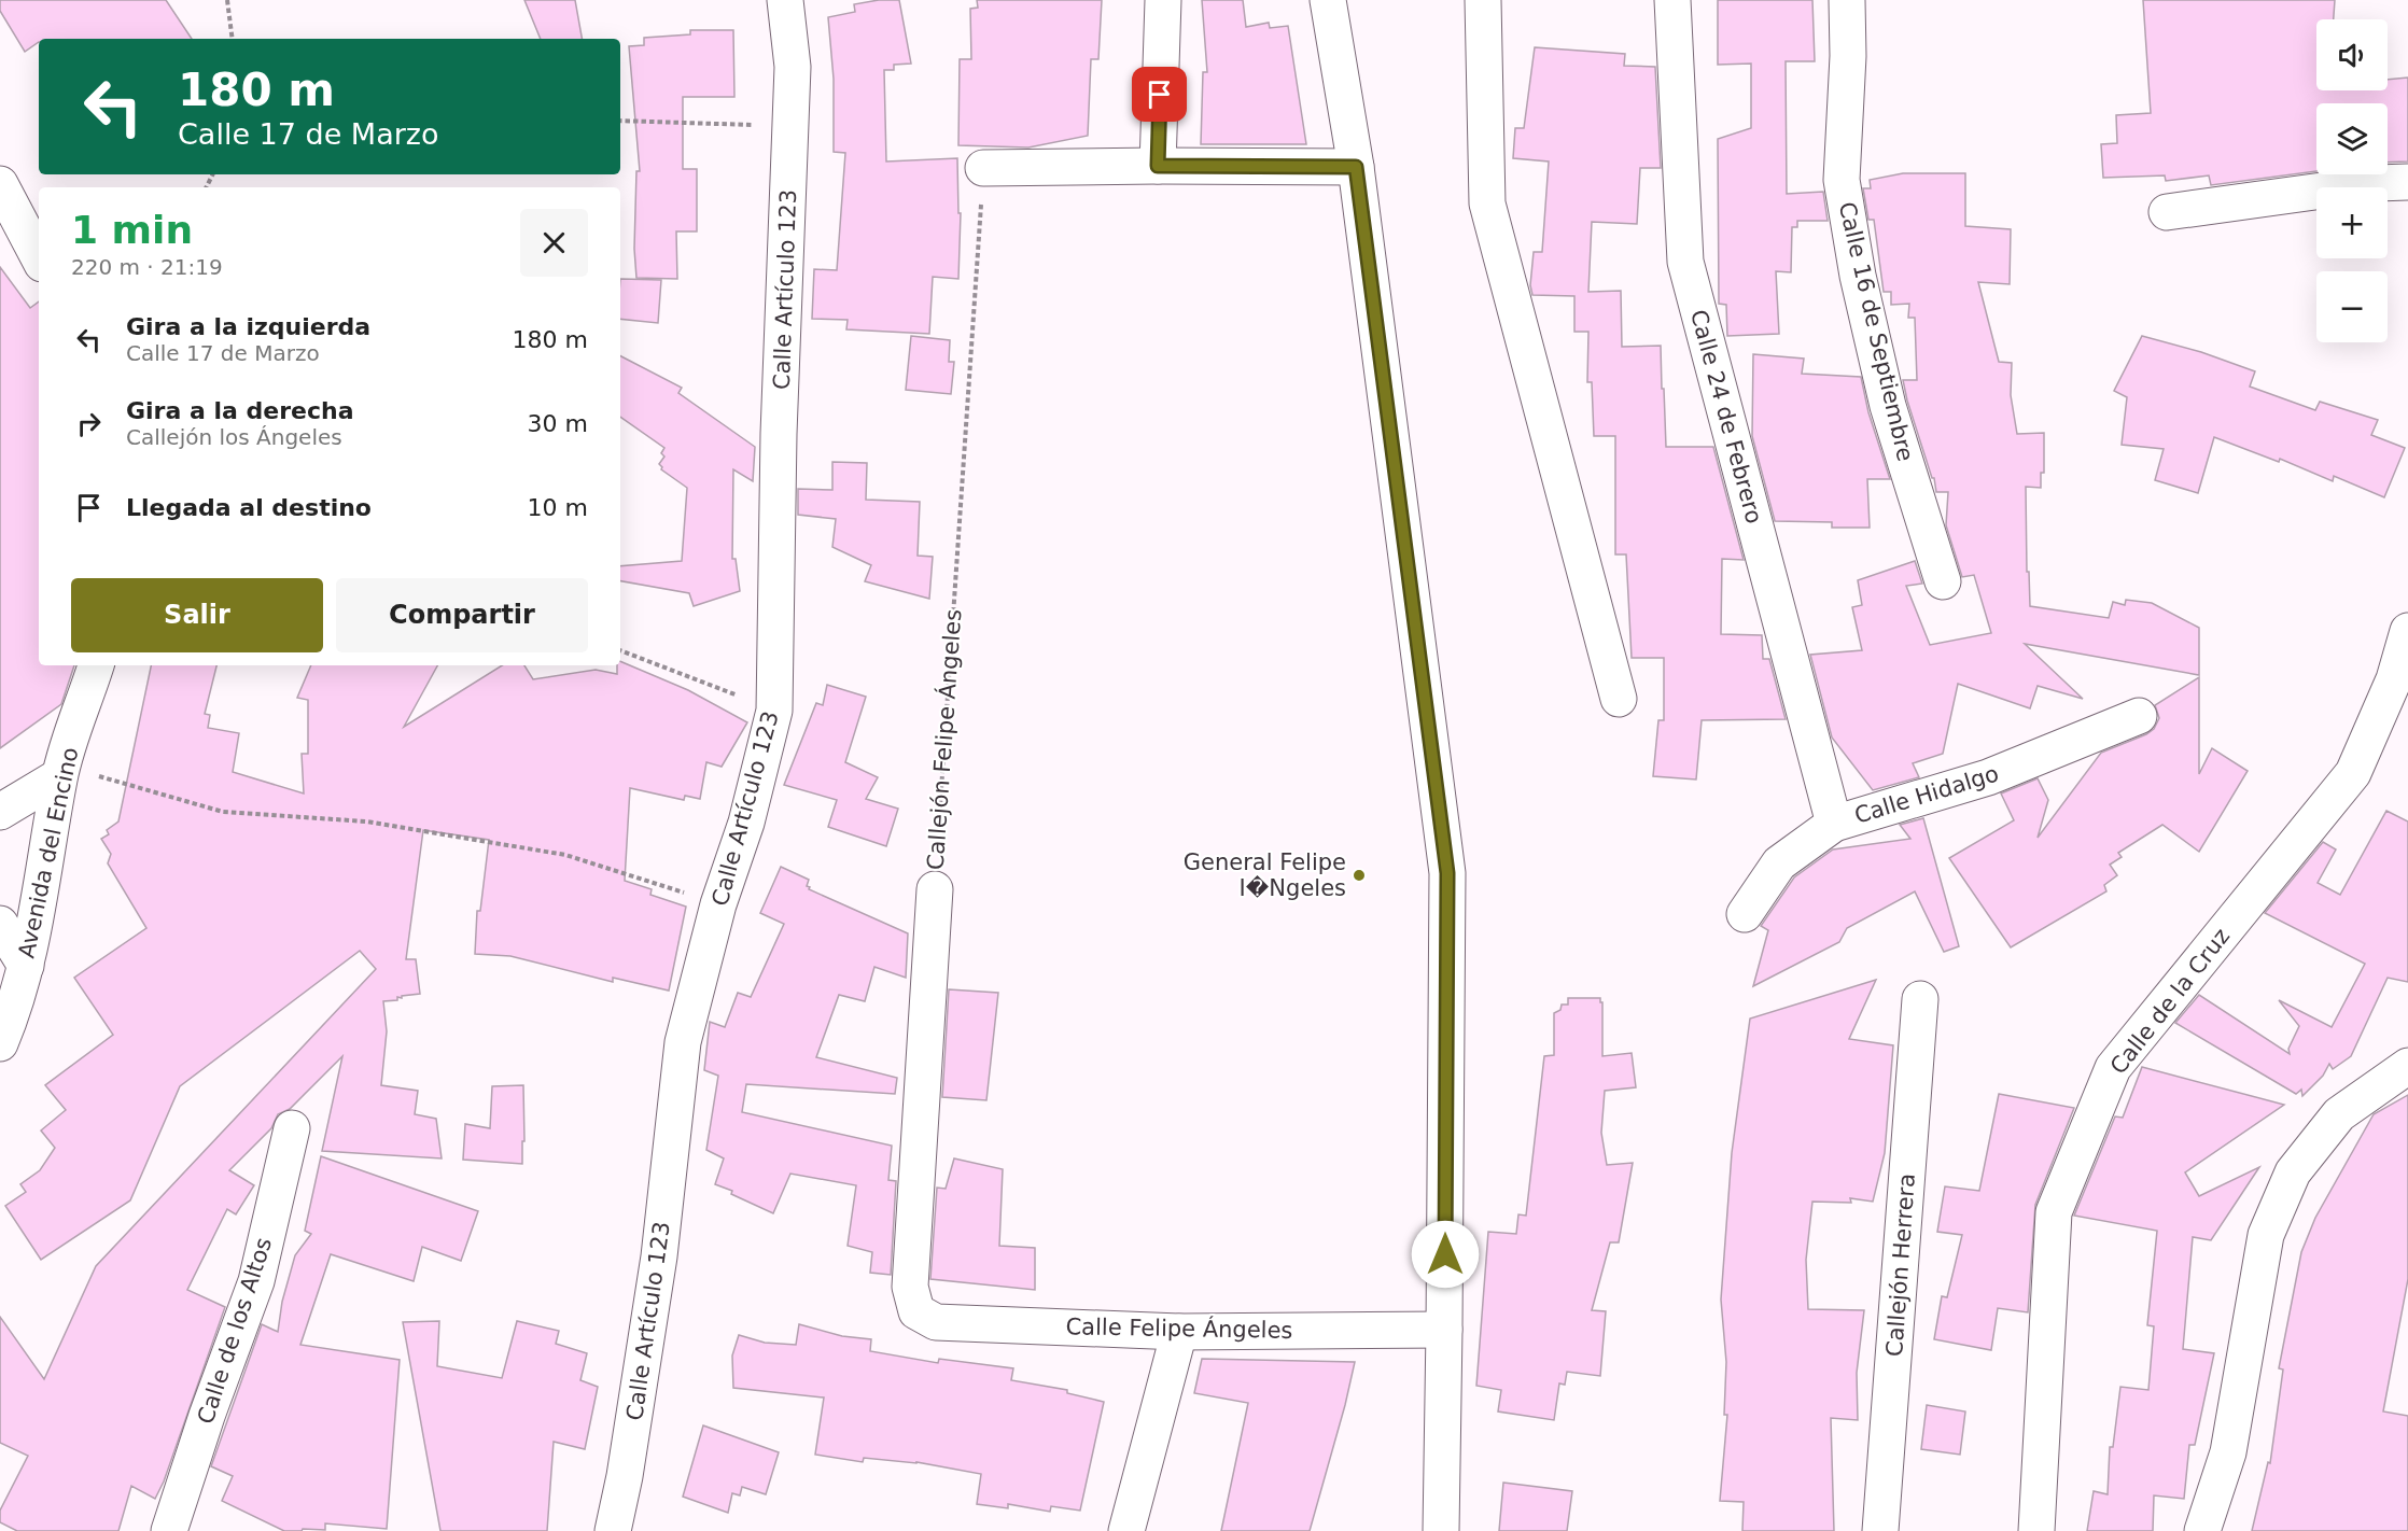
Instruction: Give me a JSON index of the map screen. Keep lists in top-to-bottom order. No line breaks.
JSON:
{"streets":{"street":["Calle Artículo 123","Calle 16 de Septiembre","Calle 24 de Febrero","Callejón Felipe Ángeles","Calle Hidalgo","Avenida del Encino","Calle de la Cruz","Callejón Herrera","Calle Felipe Ángeles","Calle de los Altos"]},"crossings":[["Calle 24 de Febrero","Calle Hidalgo"],["Callejón Felipe Ángeles","Calle Felipe Ángeles"]],"places":["General Felipe I�Ngeles"],"page":{"map_buttons":["+","−"],"turn":["180 m","Calle 17 de Marzo"],"heading":["1 min","220 m · 21:19"],"list":[{"name":"Gira a la izquierda","note":"Calle 17 de Marzo","value":"180 m"},{"name":"Gira a la derecha","note":"Callejón los Ángeles","value":"30 m"},{"name":"Llegada al destino","value":"10 m"}],"buttons":["Salir","Compartir"]}}
